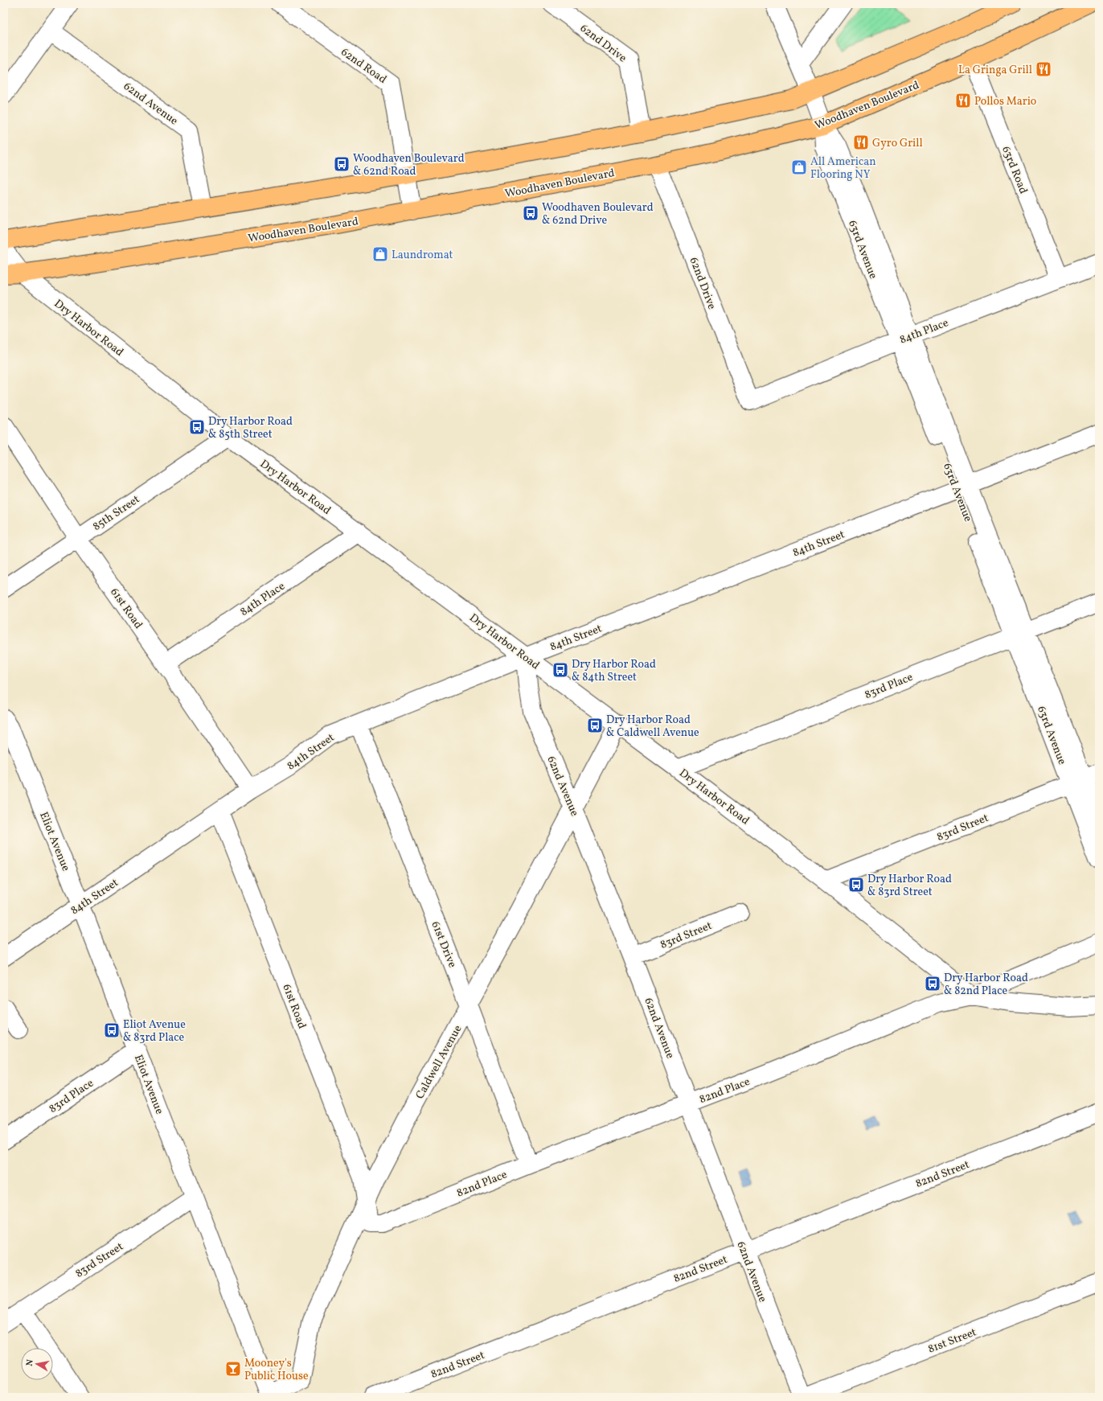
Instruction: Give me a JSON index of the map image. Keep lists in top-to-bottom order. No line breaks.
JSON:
{"streets":{"main road":["Woodhaven Boulevard"],"street":["62nd Drive","62nd Road","62nd Avenue","63rd Road","63rd Avenue","Dry Harbor Road","84th Place","85th Street","84th Street","61st Road","83rd Place","83rd Street","Eliot Avenue","61st Drive","Caldwell Avenue","82nd Place","82nd Street","81st Street"]},"crossings":[["62nd Drive","Woodhaven Boulevard"],["62nd Drive","84th Place"],["62nd Road","Woodhaven Boulevard"],["62nd Avenue","Dry Harbor Road"],["62nd Avenue","84th Street"],["62nd Avenue","83rd Street"],["62nd Avenue","Caldwell Avenue"],["62nd Avenue","82nd Place"],["62nd Avenue","82nd Street"],["Woodhaven Boulevard","63rd Road"],["Woodhaven Boulevard","63rd Avenue"],["Woodhaven Boulevard","Dry Harbor Road"],["63rd Road","84th Place"],["63rd Avenue","84th Place"],["63rd Avenue","84th Street"],["63rd Avenue","83rd Place"],["63rd Avenue","83rd Street"],["Dry Harbor Road","84th Place"],["Dry Harbor Road","85th Street"],["Dry Harbor Road","84th Street"],["Dry Harbor Road","83rd Place"],["Dry Harbor Road","83rd Street"],["Dry Harbor Road","Caldwell Avenue"],["Dry Harbor Road","82nd Place"],["84th Place","61st Road"],["85th Street","61st Road"],["84th Street","61st Road"],["84th Street","Eliot Avenue"],["84th Street","61st Drive"],["61st Road","Caldwell Avenue"],["61st Road","82nd Place"],["83rd Place","Eliot Avenue"],["83rd Street","Eliot Avenue"],["Eliot Avenue","Caldwell Avenue"],["61st Drive","Caldwell Avenue"],["61st Drive","82nd Place"],["Caldwell Avenue","82nd Place"]],"places":{"restaurant":["La Gringa Grill","Pollos Mario","Gyro Grill"],"bus stop":["Woodhaven Boulevard & 62nd Road","Woodhaven Boulevard & 62nd Drive","Dry Harbor Road & 85th Street","Dry Harbor Road & 84th Street","Dry Harbor Road & Caldwell Avenue","Dry Harbor Road & 83rd Street","Dry Harbor Road & 82nd Place","Eliot Avenue & 83rd Place"],"shop":["All American Flooring NY","Laundromat"],"bar":["Mooney's Public House"]},"north":"left"}
